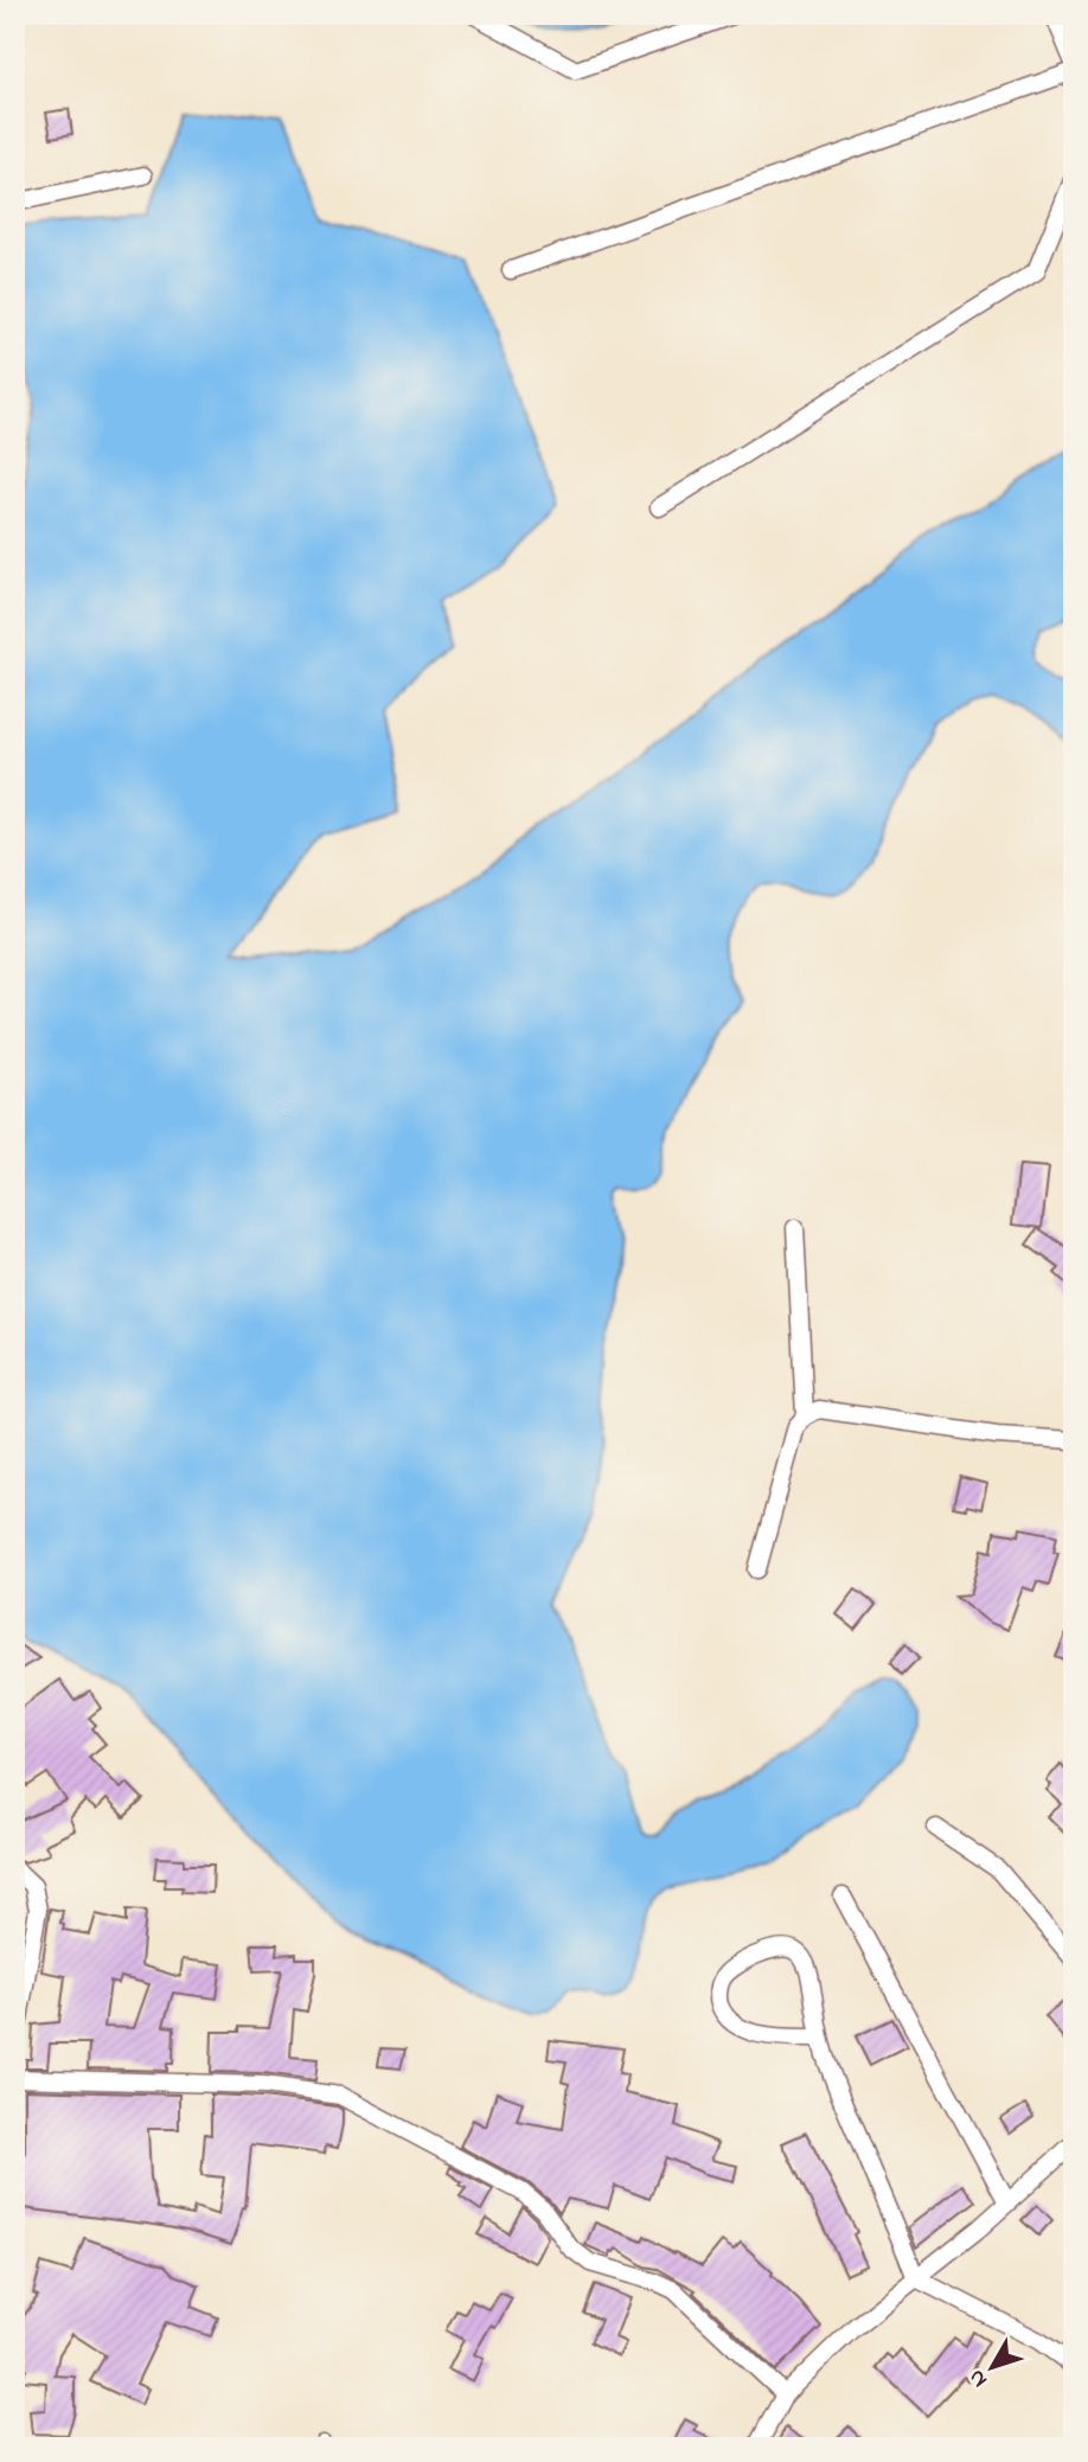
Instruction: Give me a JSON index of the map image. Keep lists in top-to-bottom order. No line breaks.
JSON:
{"north":"bottom left"}
